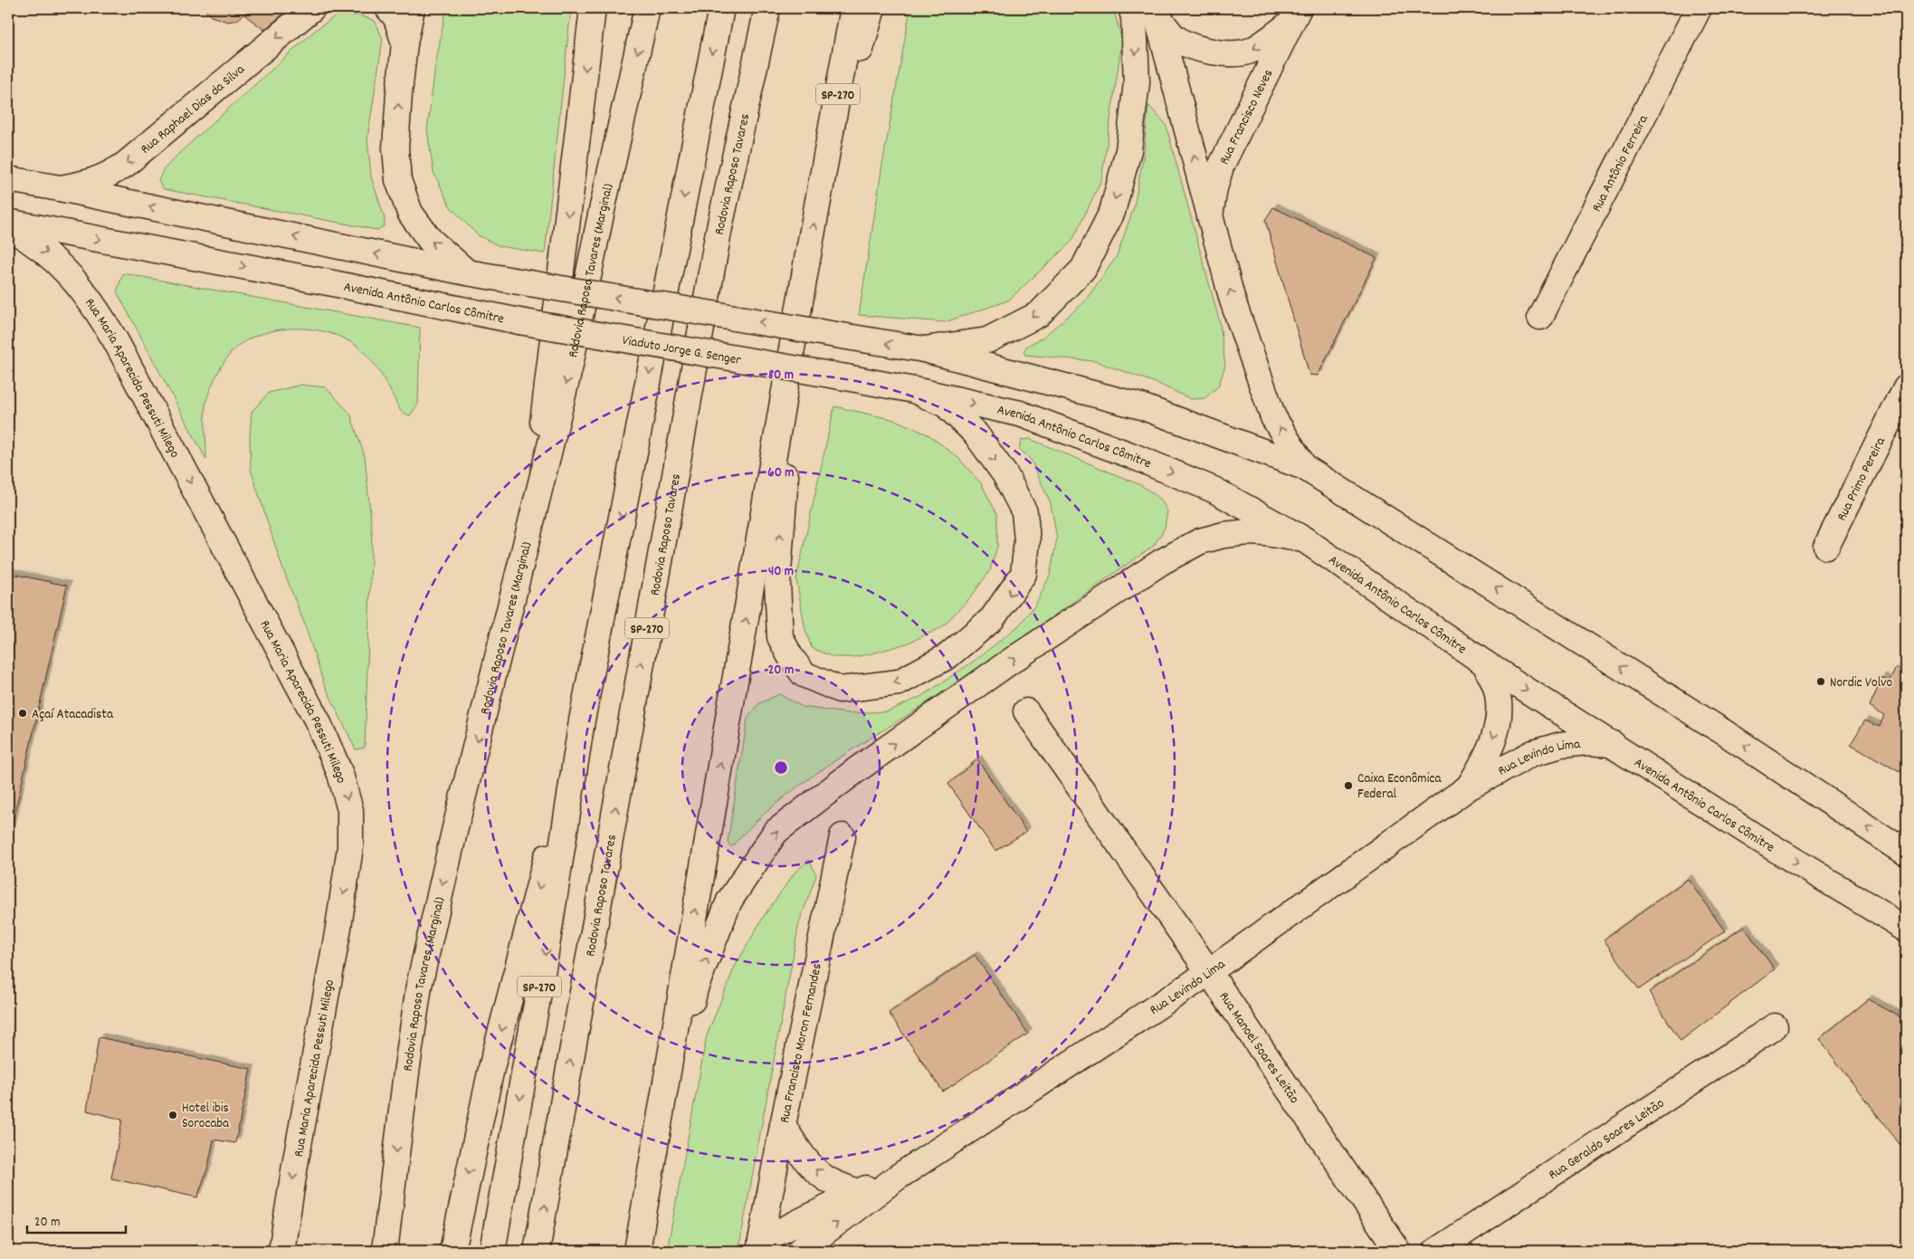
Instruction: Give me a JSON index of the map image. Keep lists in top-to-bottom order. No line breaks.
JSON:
{"streets":{"main road":["SP-270","Rua Raphael Dias da Silva","Rua Francisco Neves","Rua Antônio Ferreira","Rodovia Raposo Tavares","Rodovia Raposo Tavares (Marginal)","Avenida Antônio Carlos Cômitre","Viaduto Jorge G. Senger","Rua Maria Aparecida Pessuti Milego","Rua Primo Pereira","Rua Levindo Lima","Rua Francisco Moron Fernandes","Rua Manoel Soares Leitão","Rua Geraldo Soares Leitão"]},"crossings":[["Avenida Antônio Carlos Cômitre","Viaduto Jorge G. Senger"],["Avenida Antônio Carlos Cômitre","Rua Levindo Lima"],["Rua Levindo Lima","Rua Francisco Moron Fernandes"],["Rua Levindo Lima","Rua Manoel Soares Leitão"]],"one_way":["Rua Raphael Dias da Silva","Rua Francisco Neves"],"places":["Nordic Volvo","Açaí Atacadista","Caixa Econômica Federal","Hotel ibis Sorocaba"],"scale_bar":"20 m","rings":["80 m","60 m","40 m","20 m"]}
